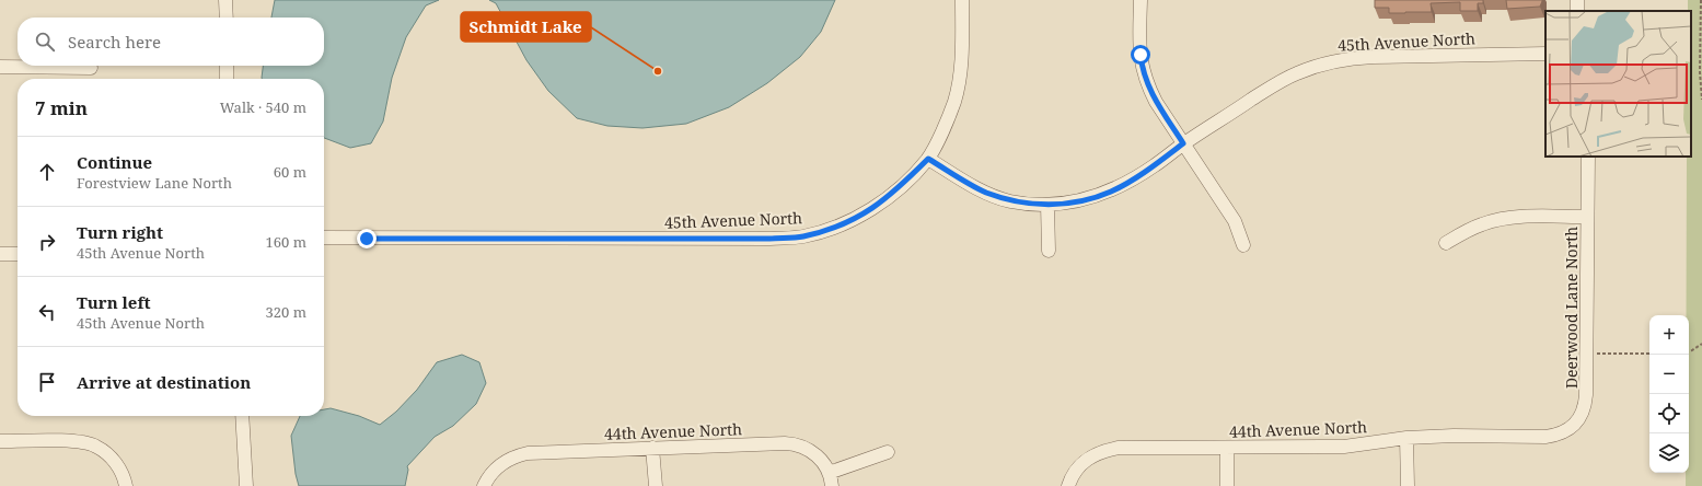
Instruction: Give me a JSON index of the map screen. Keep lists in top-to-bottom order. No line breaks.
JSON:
{"streets":{"street":["45th Avenue North","Deerwood Lane North","44th Avenue North"]},"crossings":[["Deerwood Lane North","44th Avenue North"]],"places":["Schmidt Lake"],"page":{"search":"Search here","heading":["7 min","Walk · 540 m"],"list":[["Continue","Forestview Lane North","60 m"],["Turn right","45th Avenue North","160 m"],["Turn left","45th Avenue North","320 m"],"Arrive at destination"],"map_buttons":["+","−"]}}
